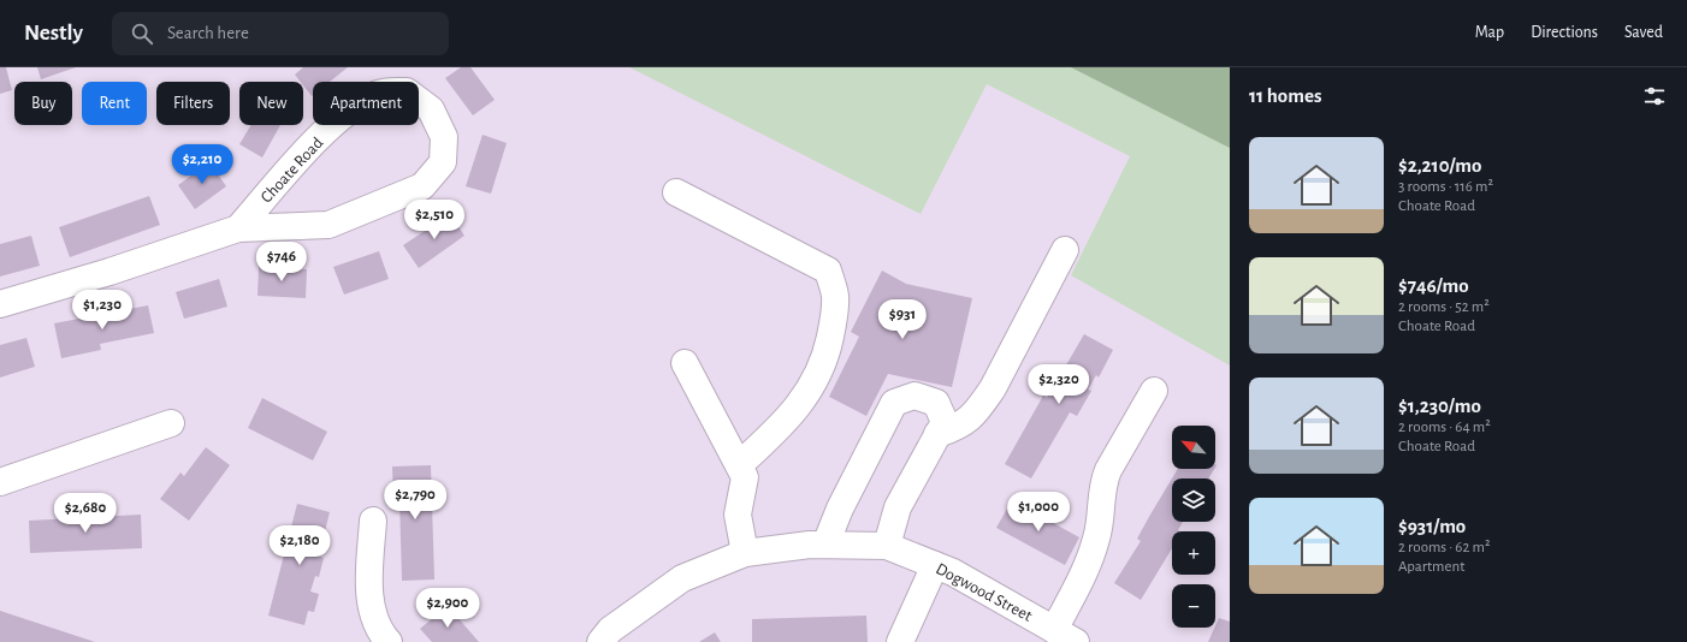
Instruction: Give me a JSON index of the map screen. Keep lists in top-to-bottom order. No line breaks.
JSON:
{"streets":{"street":["Choate Road","Dogwood Street"]},"north":"top left","page":{"header":"Nestly","search":"Search here","nav":["Map","Directions","Saved"],"heading":"11 homes","chip":["Buy","Rent","Filters","New","Apartment"],"list":[{"name":"$2,210/mo","note":"3 rooms · 116 m² · Choate Road"},{"name":"$746/mo","note":"2 rooms · 52 m² · Choate Road"},{"name":"$1,230/mo","note":"2 rooms · 64 m² · Choate Road"},{"name":"$931/mo","note":"2 rooms · 62 m² · Apartment"}],"price":["$2,210","$2,510","$746","$1,230","$931","$2,320","$2,790","$1,000","$2,680","$2,180","$2,900"],"map_buttons":["+","−"]}}
